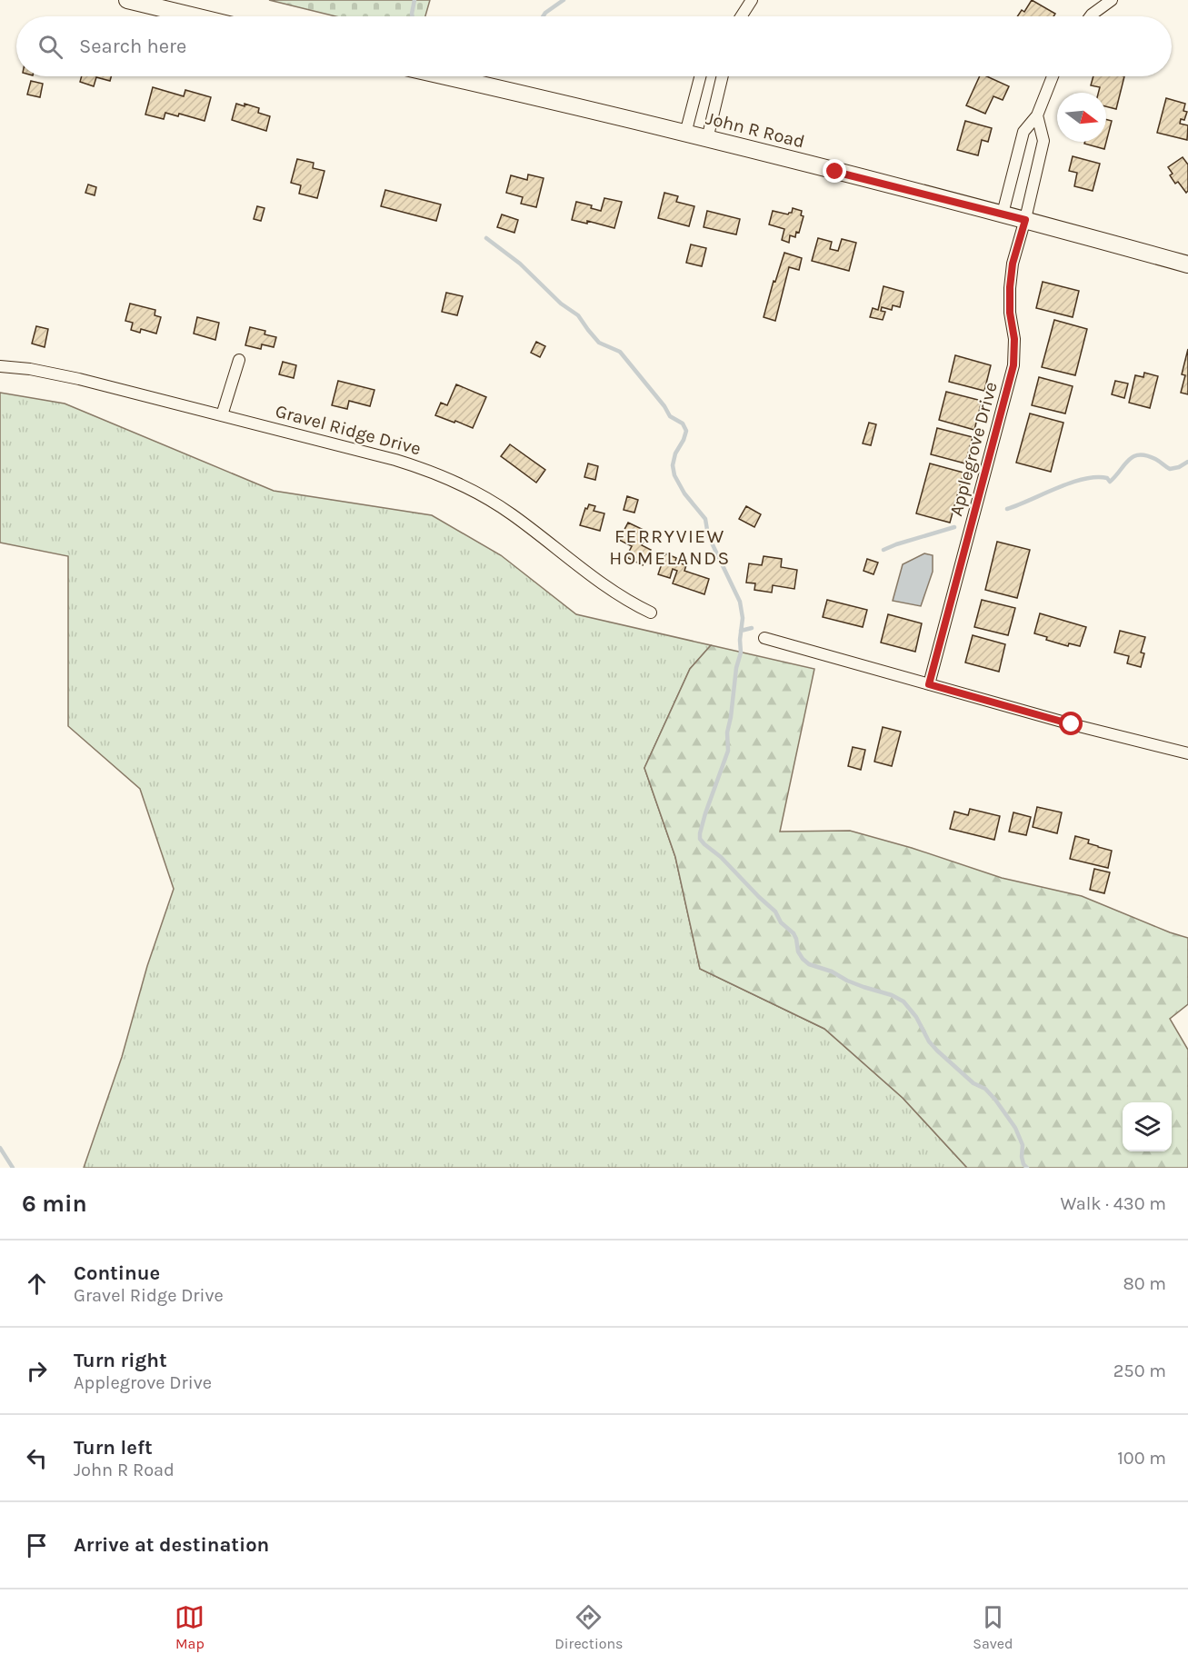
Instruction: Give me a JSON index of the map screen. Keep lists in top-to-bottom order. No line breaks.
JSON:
{"streets":{"main road":["John R Road"],"street":["Gravel Ridge Drive","Applegrove Drive"]},"crossings":[["John R Road","Applegrove Drive"]],"districts":["FERRYVIEW HOMELANDS"],"north":"right","page":{"search":"Search here","heading":["6 min","Walk · 430 m"],"list":[["Continue","Gravel Ridge Drive","80 m"],["Turn right","Applegrove Drive","250 m"],["Turn left","John R Road","100 m"],"Arrive at destination"],"nav":["Map","Directions","Saved"]}}
